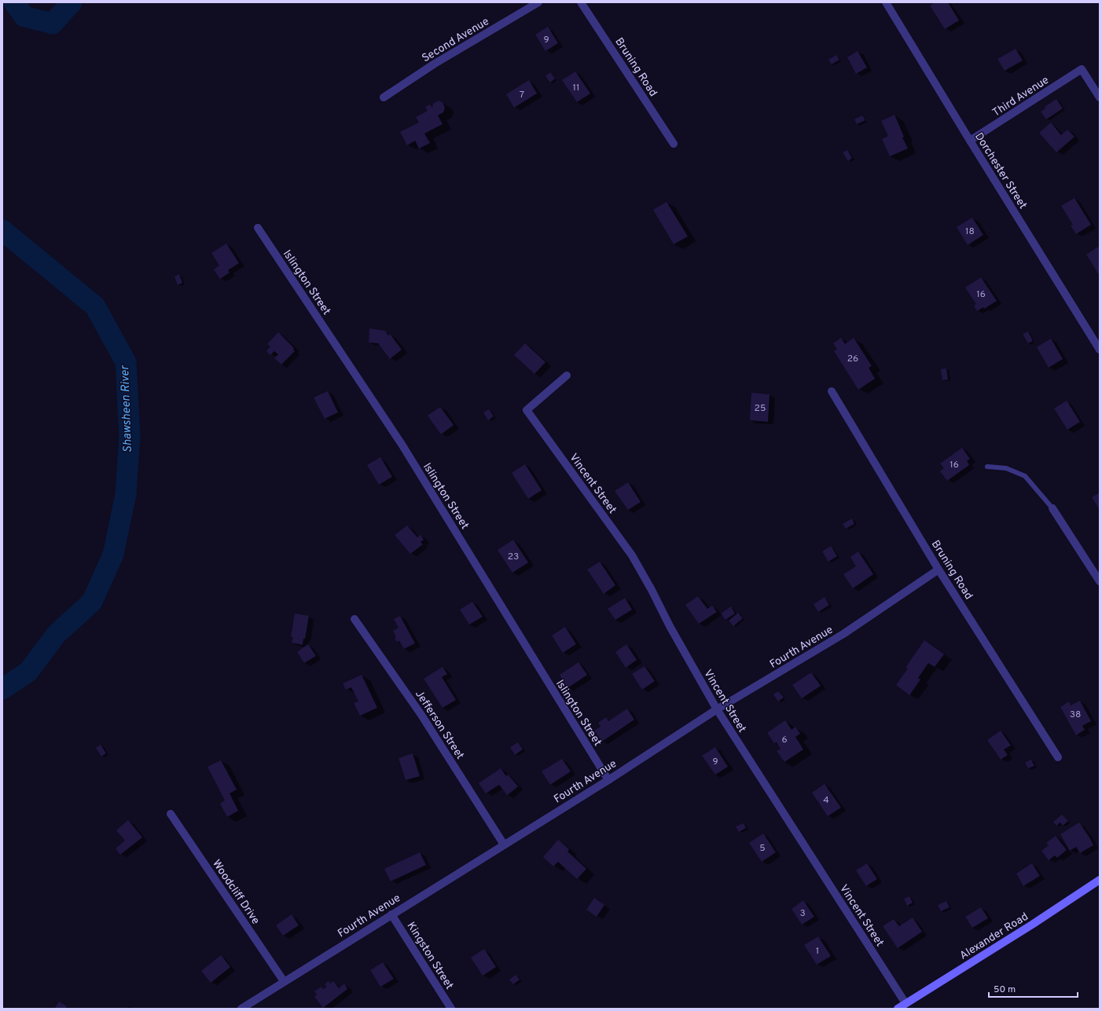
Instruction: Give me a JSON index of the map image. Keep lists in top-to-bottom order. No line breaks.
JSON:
{"streets":{"street":["Second Avenue","Bruning Road","Third Avenue","Dorchester Street","Islington Street","Vincent Street","Fourth Avenue","Jefferson Street","Woodcliff Drive","Alexander Road","Kingston Street"]},"crossings":[["Bruning Road","Fourth Avenue"],["Third Avenue","Dorchester Street"],["Islington Street","Fourth Avenue"],["Vincent Street","Fourth Avenue"],["Vincent Street","Alexander Road"],["Fourth Avenue","Jefferson Street"],["Fourth Avenue","Woodcliff Drive"],["Fourth Avenue","Kingston Street"]],"water":["Shawsheen River"],"house_numbers":["9","11","7","18","16","26","25","16","23","38","6","9","4","5","3","1"],"scale_bar":"50 m"}
